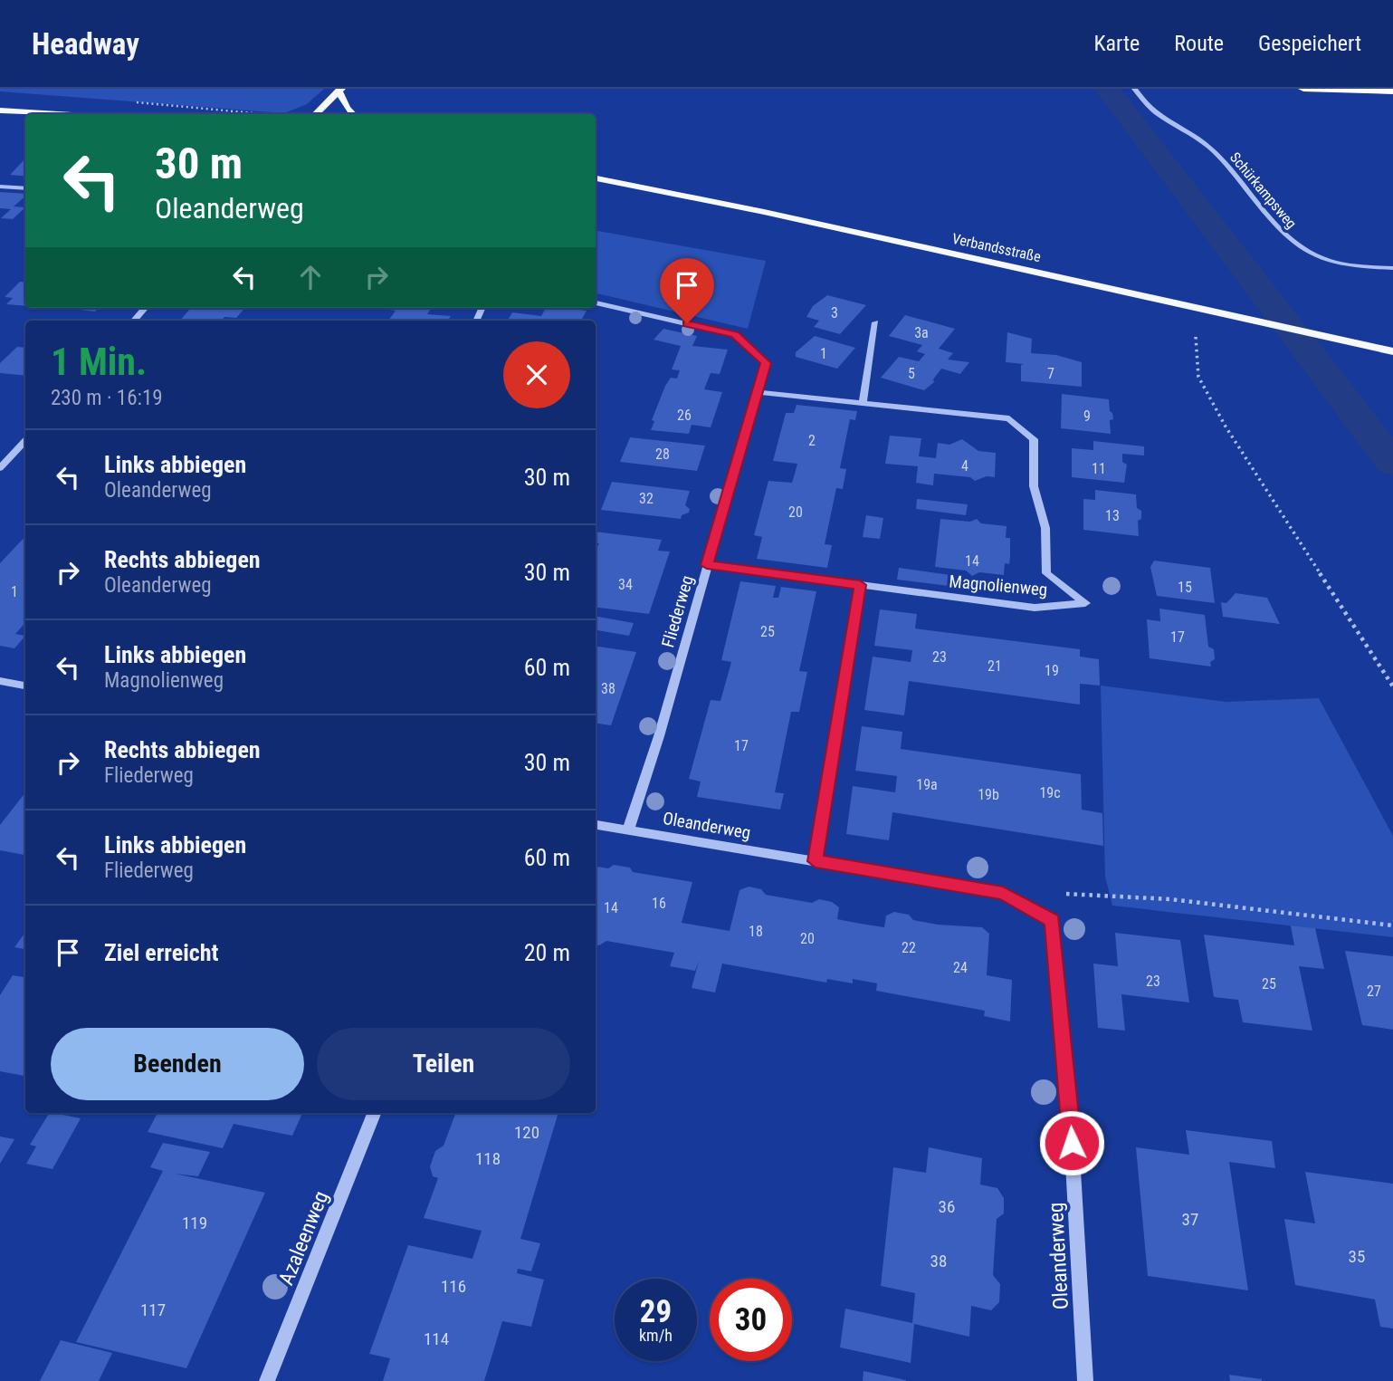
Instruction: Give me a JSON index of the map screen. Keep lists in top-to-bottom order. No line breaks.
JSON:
{"streets":{"main road":["Verbandsstraße"],"street":["Schürkampsweg","Magnolienweg","Fliederweg","Oleanderweg","Azaleenweg"]},"crossings":[["Magnolienweg","Fliederweg"],["Fliederweg","Oleanderweg"]],"house_numbers":["3","3a","1","5","7","26","9","2","28","4","11","32","20","13","14","34","15","1","25","17","23","21","19","38","17","19a","19c","19b","16","14","18","20","22","24","23","25","27","120","118","36","37","119","35","38","116","117","114"],"page":{"header":"Headway","nav":["Karte","Route","Gespeichert"],"turn":["30 m","Oleanderweg"],"heading":["1 Min.","230 m · 16:19"],"list":[{"name":"Links abbiegen","note":"Oleanderweg","value":"30 m"},{"name":"Rechts abbiegen","note":"Oleanderweg","value":"30 m"},{"name":"Links abbiegen","note":"Magnolienweg","value":"60 m"},{"name":"Rechts abbiegen","note":"Fliederweg","value":"30 m"},{"name":"Links abbiegen","note":"Fliederweg","value":"60 m"},{"name":"Ziel erreicht","value":"20 m"}],"buttons":["Beenden","Teilen"],"speed":"29 km/h","limit":"30"}}
